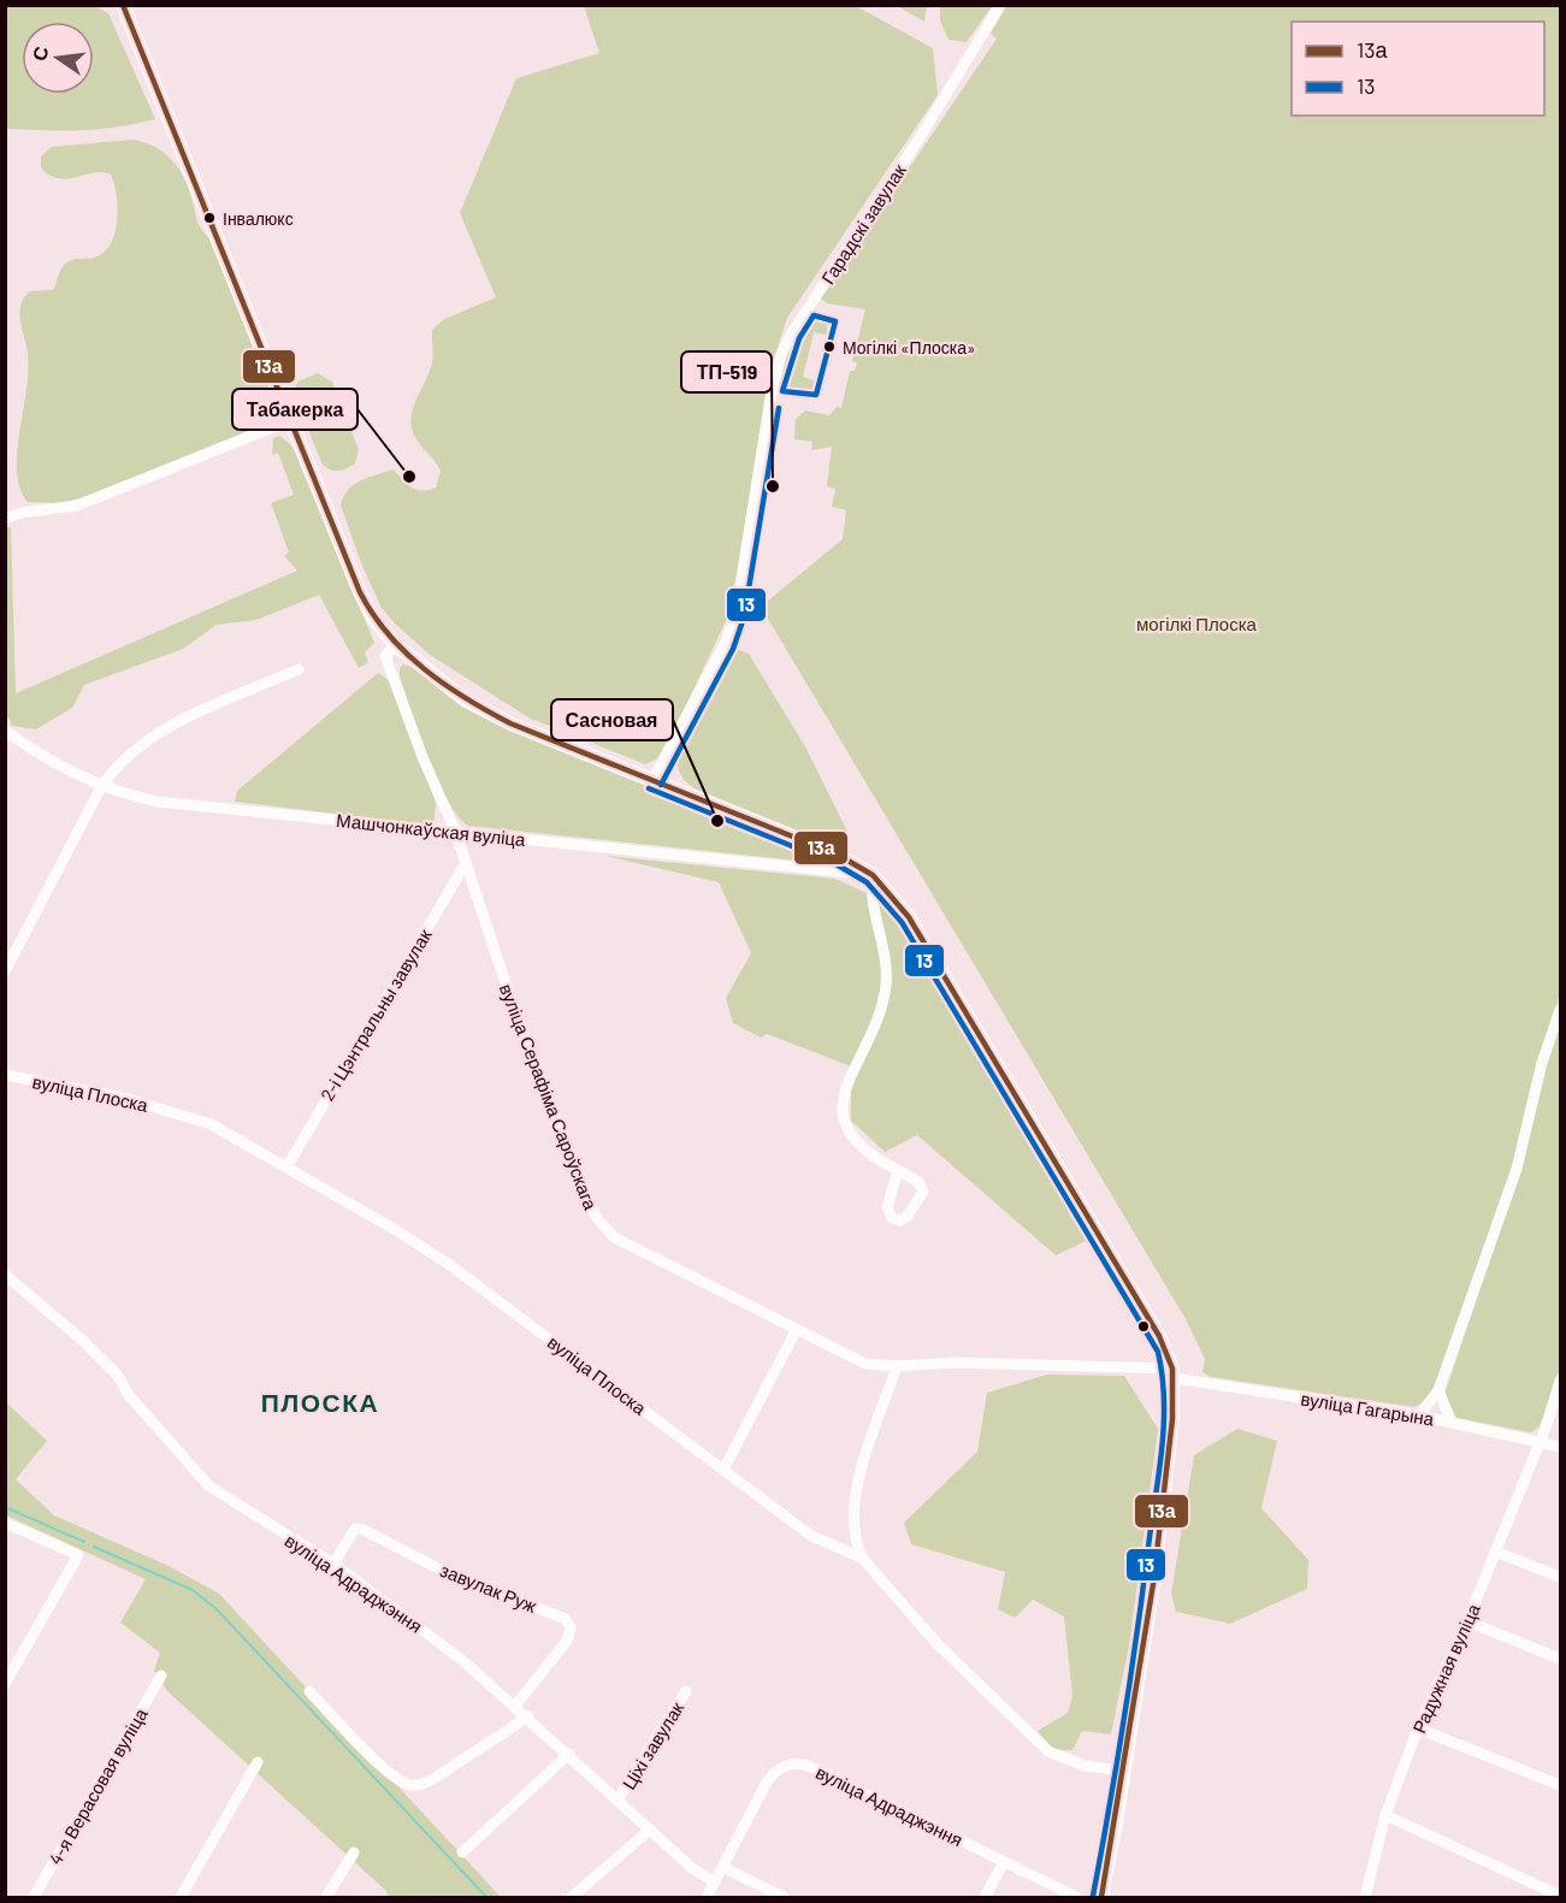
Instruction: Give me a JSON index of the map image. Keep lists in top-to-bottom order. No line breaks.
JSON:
{"streets":{"street":["Гарадскі завулак","Машчонкаўская вуліца","2-і Цэнтральны завулак","вуліца Плоска","вуліца Серафіма Сароўскага","вуліца Гагарына","вуліца Адраджэння","завулак Руж","Радужная вуліца","Ціхі завулак","4-я Верасовая вуліца"]},"crossings":[["Машчонкаўская вуліца","вуліца Серафіма Сароўскага"],["2-і Цэнтральны завулак","вуліца Плоска"],["2-і Цэнтральны завулак","вуліца Серафіма Сароўскага"],["вуліца Серафіма Сароўскага","вуліца Гагарына"],["вуліца Гагарына","Радужная вуліца"],["вуліца Адраджэння","завулак Руж"],["вуліца Адраджэння","Ціхі завулак"]],"districts":["ПЛОСКА"],"parks":["могілкі Плоска"],"places":["Інвалюкс","Могілкі «Плоска»","Табакерка","ТП-519","Сасновая"],"lines":["transit line 13а","transit line 13"],"legend":["13а","13"],"north":"left"}
